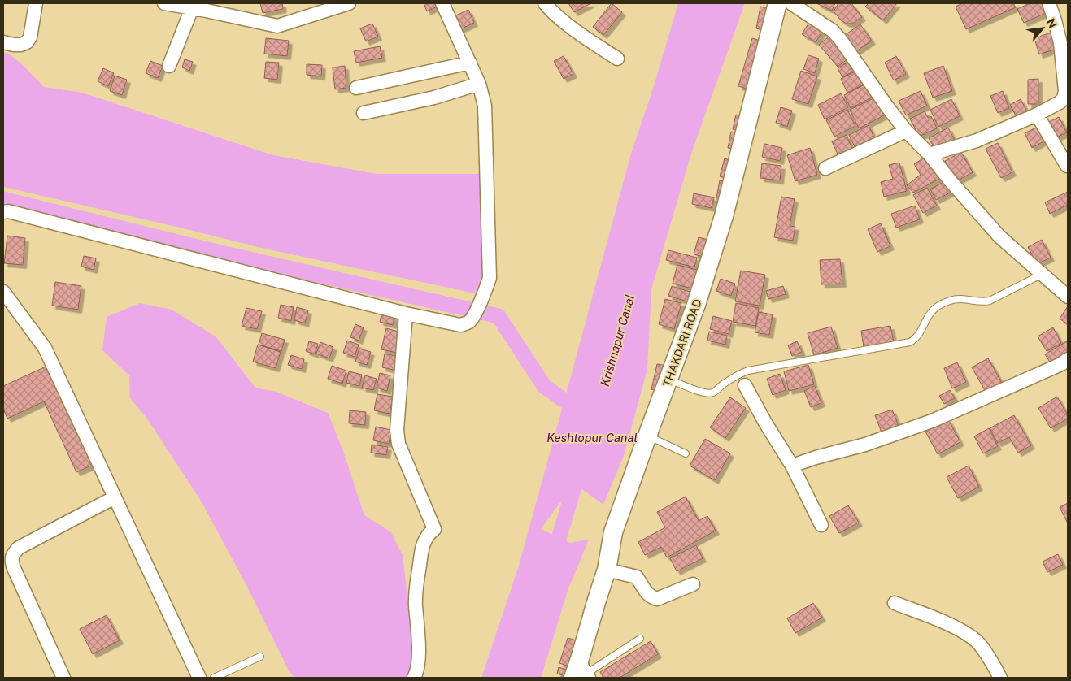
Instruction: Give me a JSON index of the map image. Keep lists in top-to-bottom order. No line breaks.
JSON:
{"streets":{"street":["THAKDARI ROAD"]},"water":["Krishnapur Canal","Keshtopur Canal"],"north":"top right"}
